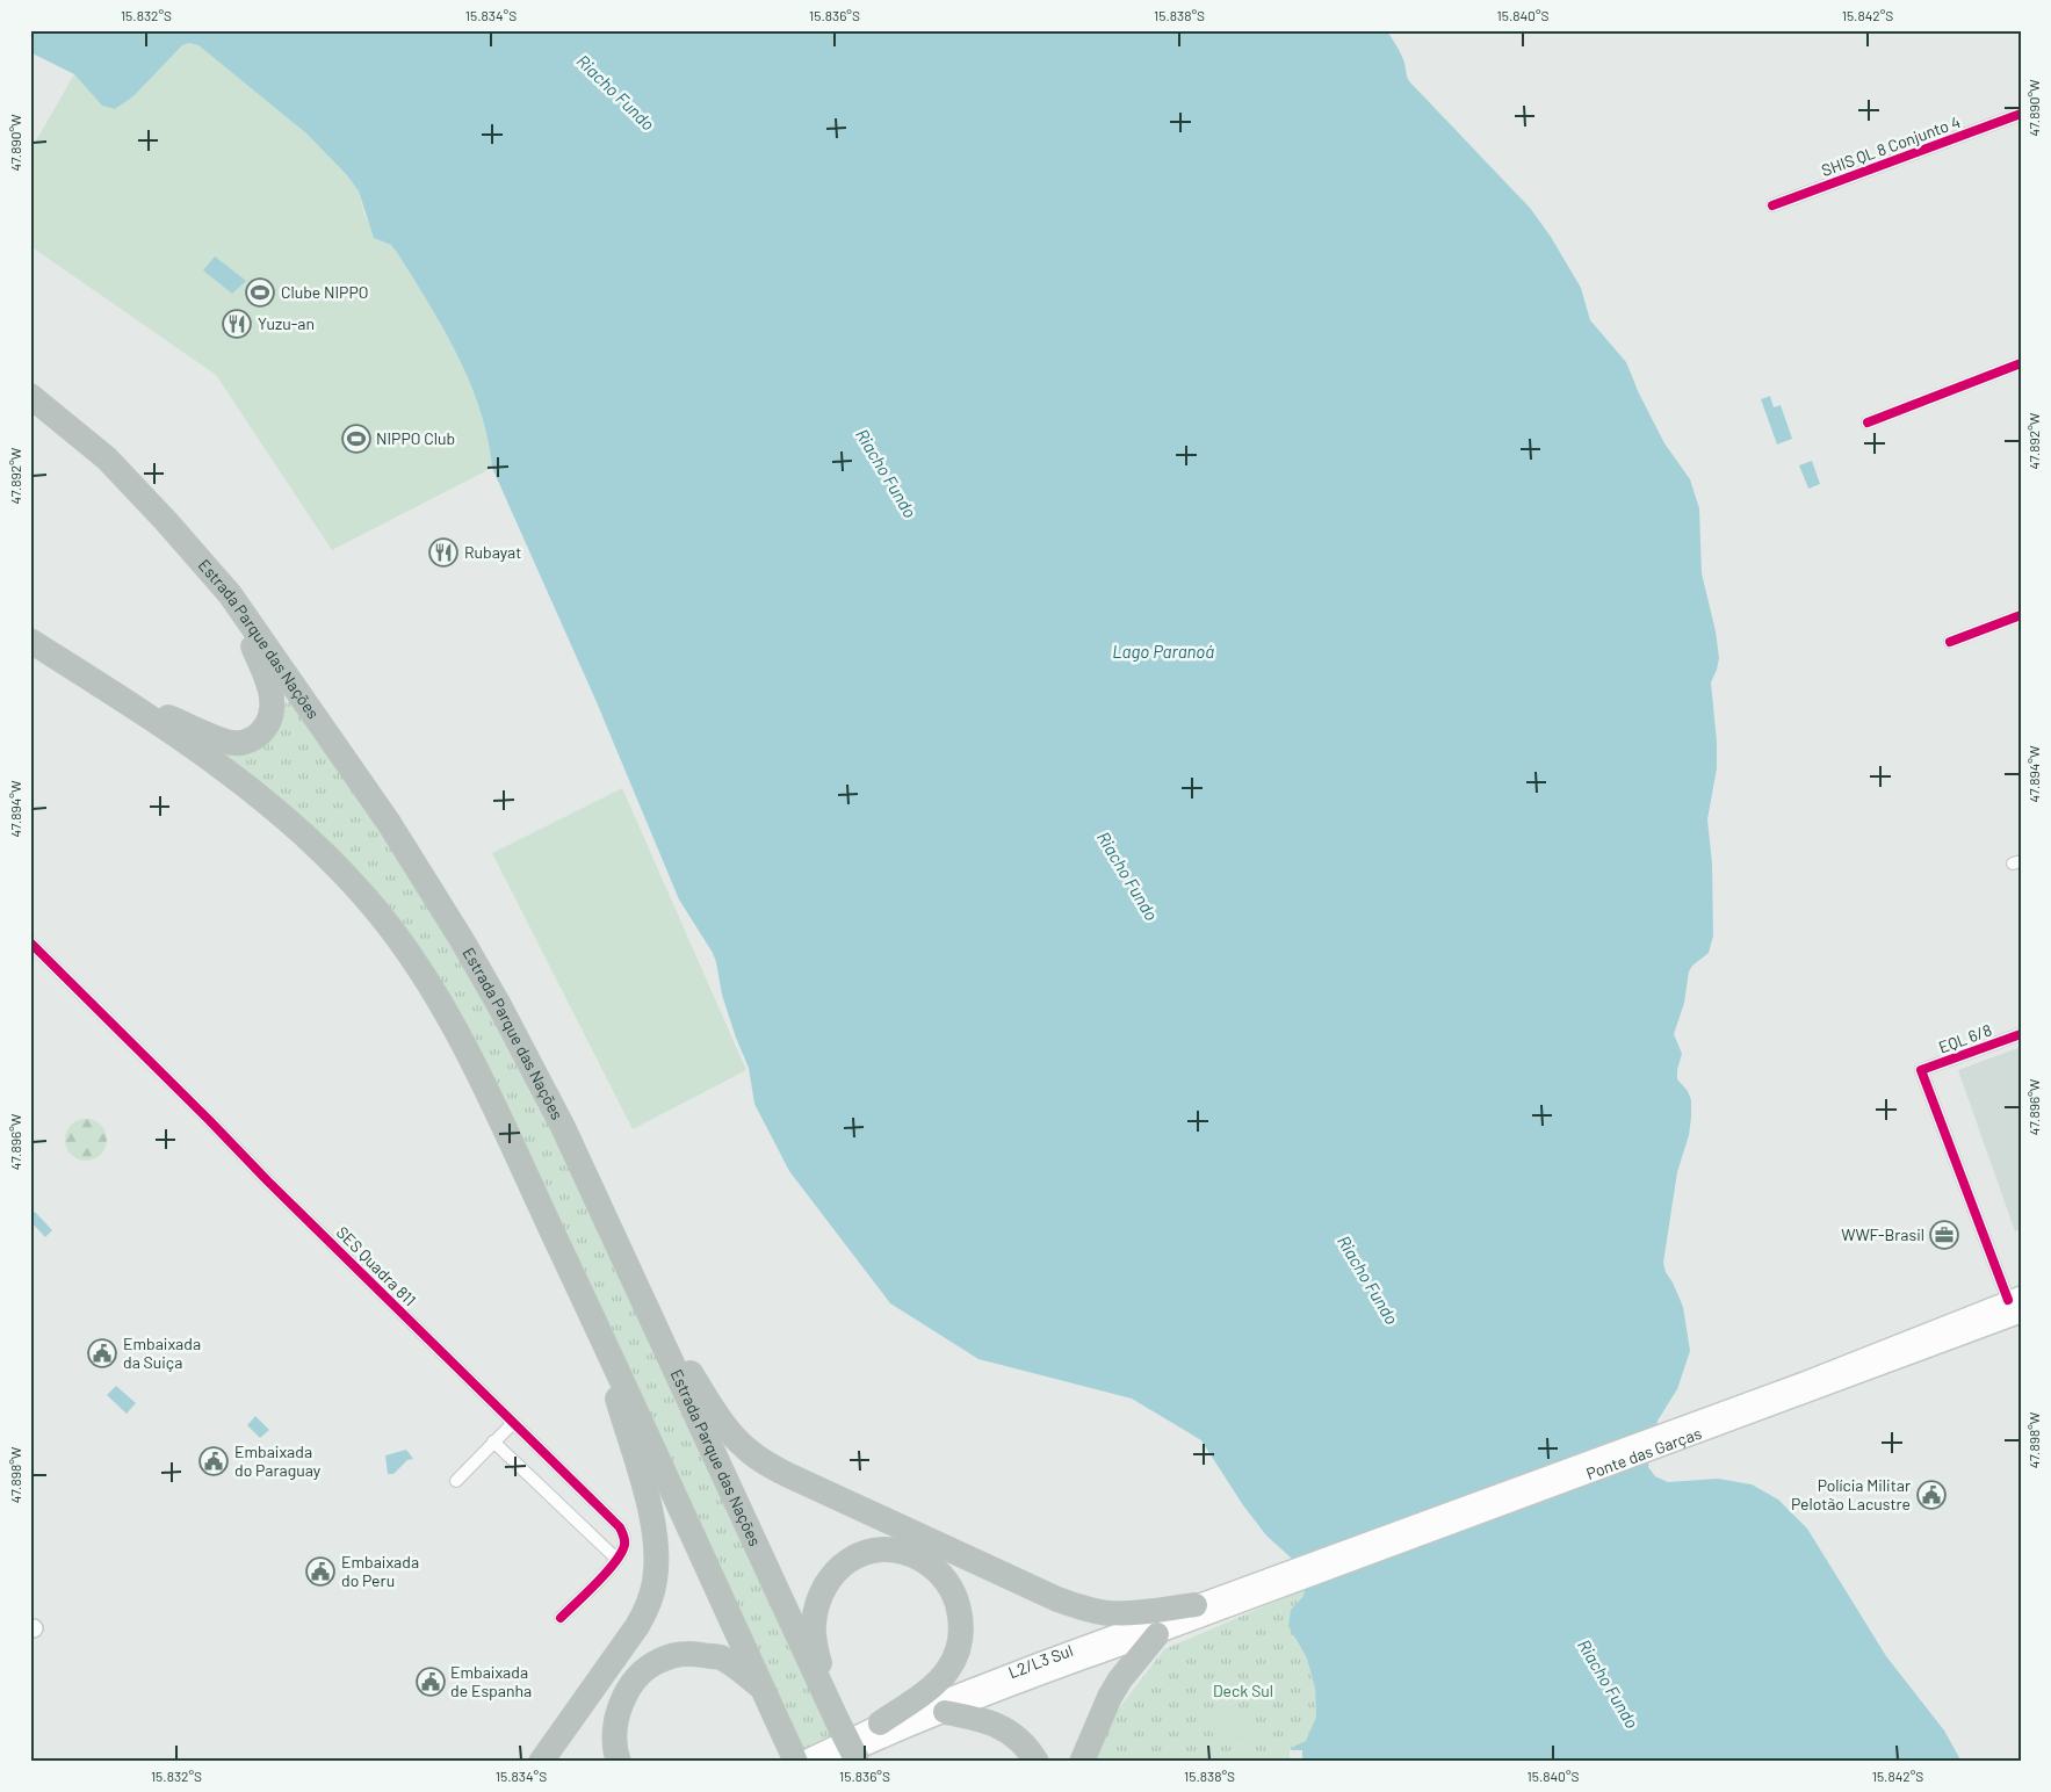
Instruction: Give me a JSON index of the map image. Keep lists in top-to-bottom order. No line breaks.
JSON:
{"streets":{"highway":["Estrada Parque das Nações"],"main road":["Ponte das Garças","L2/L3 Sul"],"street":["SHIS QL 8 Conjunto 4","EQL 6/8","SES Quadra 811"]},"crossings":[["EQL 6/8","Ponte das Garças"],["Ponte das Garças","L2/L3 Sul"]],"water":["Riacho Fundo","Lago Paranoá"],"parks":["Deck Sul"],"places":{"sports":["Clube NIPPO","NIPPO Club"],"restaurant":["Yuzu-an","Rubayat"],"office":["WWF-Brasil"],"public building":["Embaixada da Suiça","Embaixada do Paraguay","Polícia Militar Pelotão Lacustre","Embaixada do Peru","Embaixada de Espanha"]},"coordinates":["15.832°S","15.834°S","15.836°S","15.838°S","15.840°S","15.842°S","47.890°W","47.892°W","47.894°W","47.896°W","47.898°W"]}
